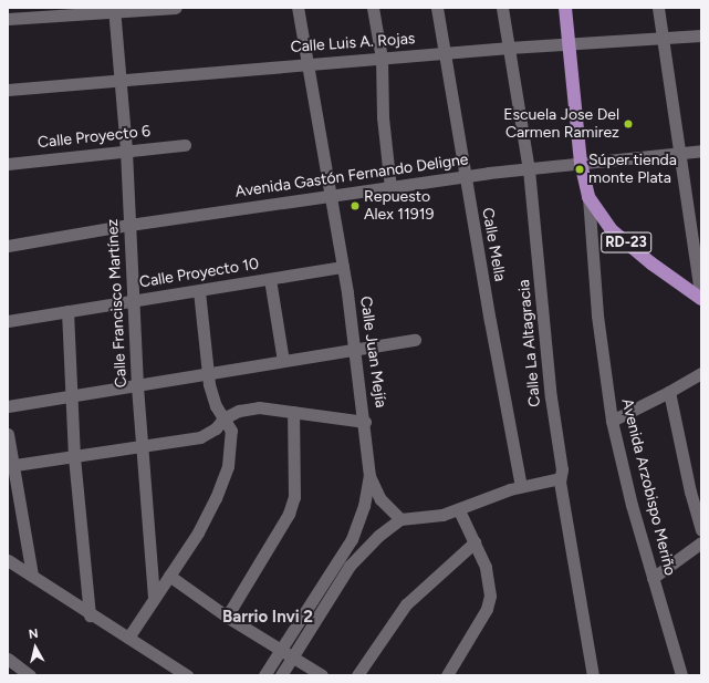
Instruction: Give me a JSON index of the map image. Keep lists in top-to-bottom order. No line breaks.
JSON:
{"streets":{"main road":["RD-23"],"street":["Calle Luis A. Rojas","Calle Proyecto 6","Avenida Gastón Fernando Deligne","Calle Mella","Calle Proyecto 10","Calle Francisco Martínez","Calle La Altagracia","Calle Juan Mejía","Avenida Arzobispo Meriño"]},"crossings":[["Calle Luis A. Rojas","RD-23"],["Calle Luis A. Rojas","Calle Mella"],["Calle Luis A. Rojas","Calle Francisco Martínez"],["Calle Luis A. Rojas","Calle La Altagracia"],["Calle Luis A. Rojas","Calle Juan Mejía"],["Calle Proyecto 6","Calle Francisco Martínez"],["Avenida Gastón Fernando Deligne","RD-23"],["Avenida Gastón Fernando Deligne","Calle Mella"],["Avenida Gastón Fernando Deligne","Calle Francisco Martínez"],["Avenida Gastón Fernando Deligne","Calle La Altagracia"],["Avenida Gastón Fernando Deligne","Calle Juan Mejía"],["RD-23","Avenida Arzobispo Meriño"],["Calle Proyecto 10","Calle Francisco Martínez"],["Calle Proyecto 10","Calle Juan Mejía"]],"districts":["Barrio Invi 2"],"places":["Escuela Jose Del Carmen Ramirez","Súper tienda monte Plata","Repuesto Alex 11919"],"north":"top"}
